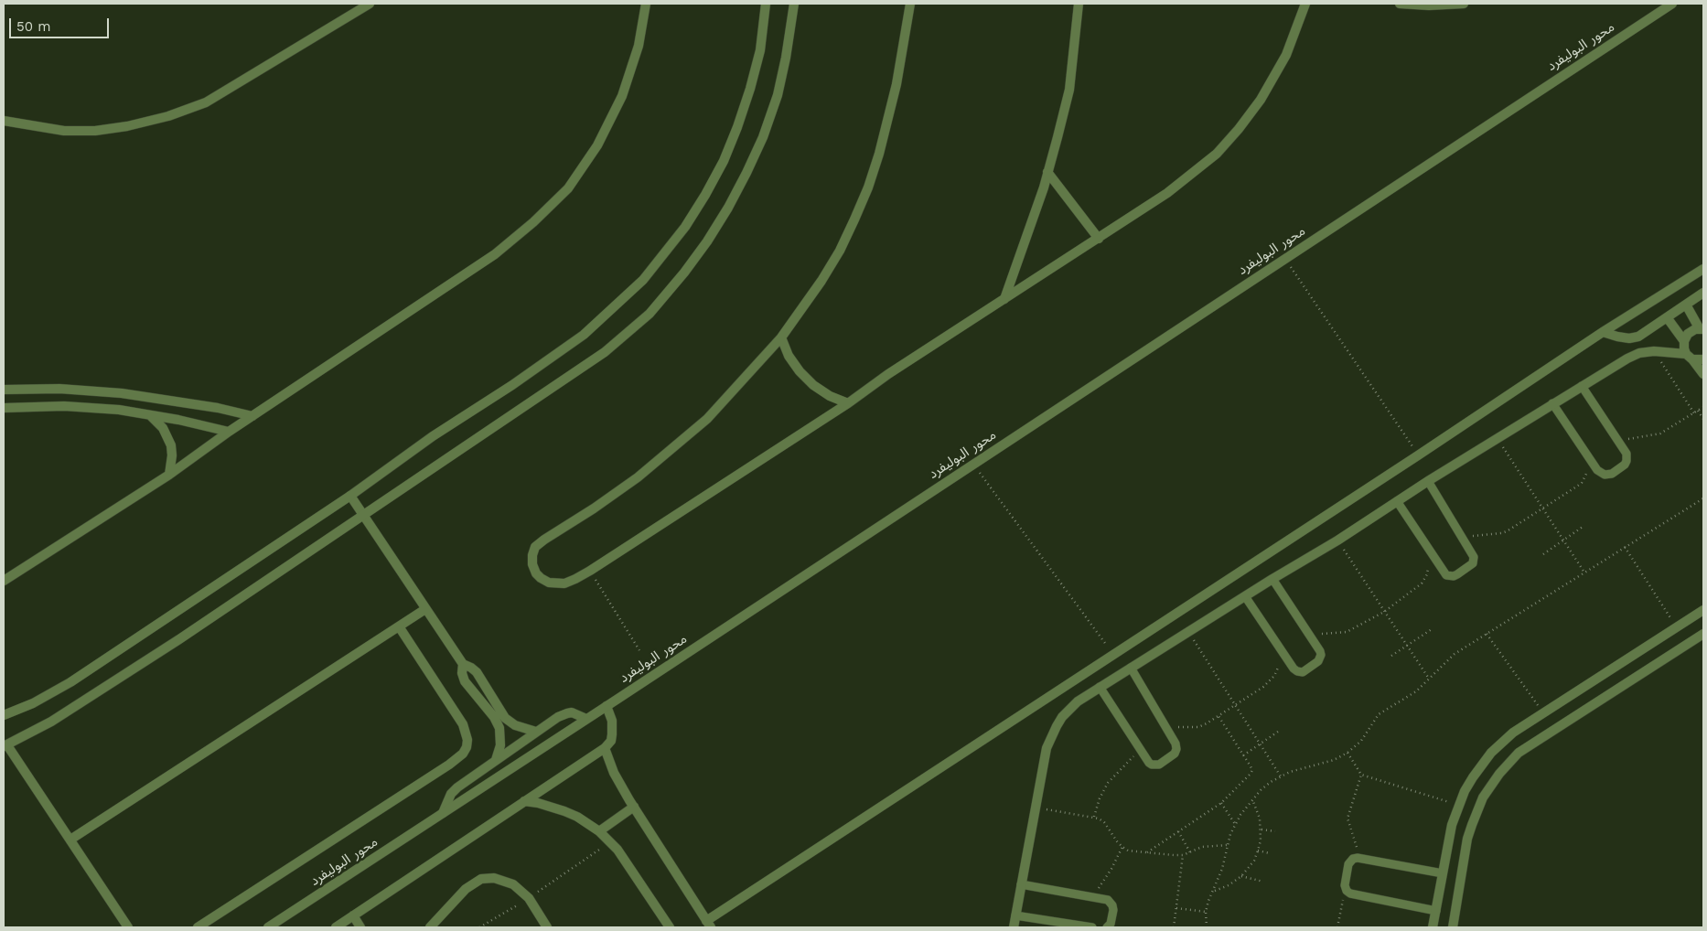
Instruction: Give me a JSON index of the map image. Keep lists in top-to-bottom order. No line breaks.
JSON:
{"streets":{"street":["محور البوليفرد"]},"scale_bar":"50 m"}
